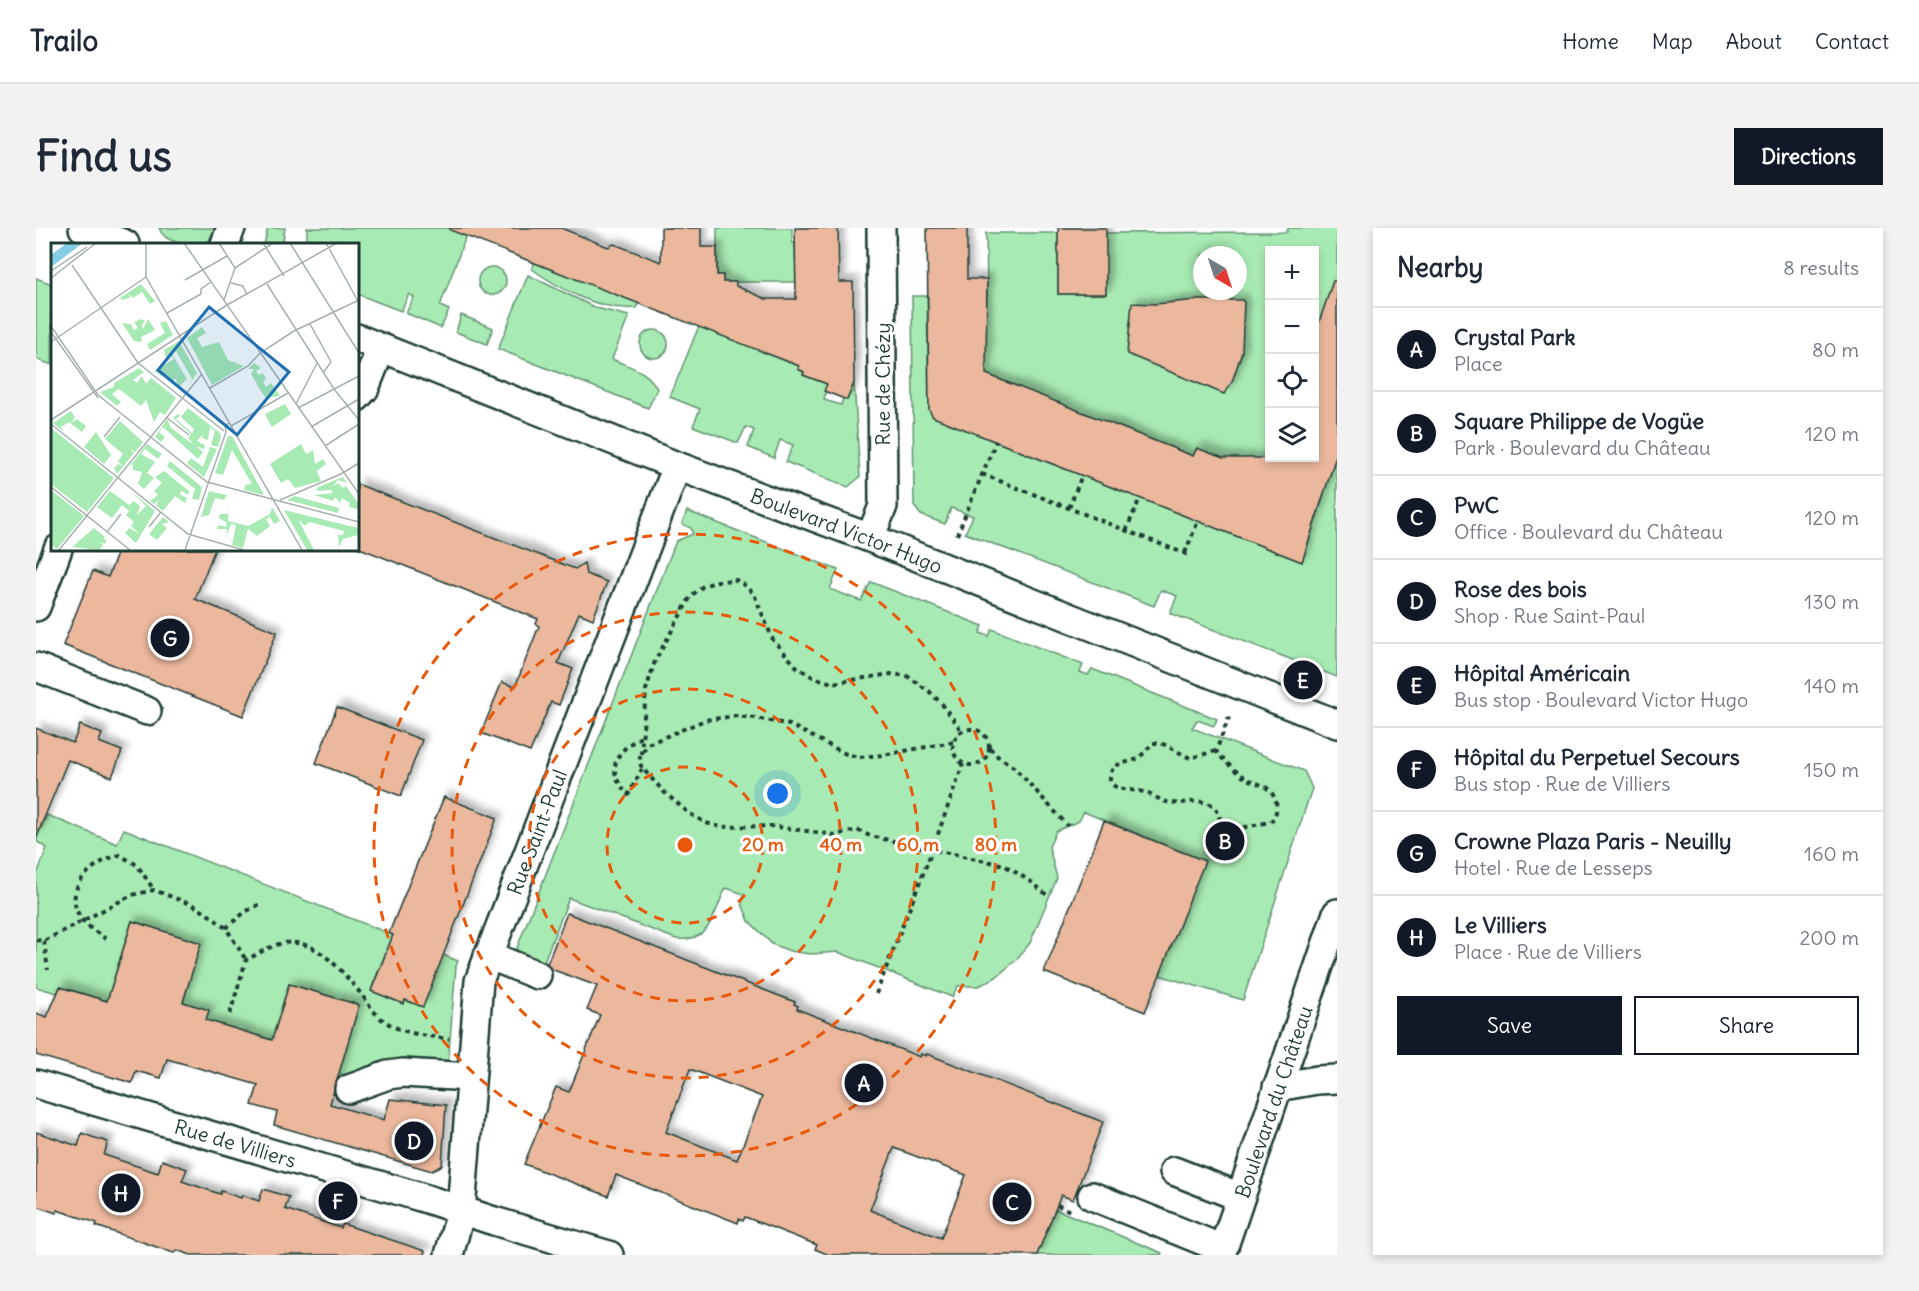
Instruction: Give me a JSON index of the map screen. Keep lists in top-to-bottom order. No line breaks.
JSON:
{"streets":{"street":["Rue de Chézy","Boulevard Victor Hugo","Rue Saint-Paul","Boulevard du Château","Rue de Villiers"]},"crossings":[["Rue de Chézy","Boulevard Victor Hugo"],["Boulevard Victor Hugo","Rue Saint-Paul"],["Rue Saint-Paul","Rue de Villiers"]],"north":"bottom right","page":{"header":"Trailo","nav":["Home","Map","About","Contact"],"buttons":["Directions",["Save","Share"]],"title":"Find us","heading":["Nearby","8 results"],"map_buttons":["+","−"],"list":[{"mark":"A","name":"Crystal Park","note":"Place","value":"80 m"},{"mark":"B","name":"Square Philippe de Vogüe","note":"Park · Boulevard du Château","value":"120 m"},{"mark":"C","name":"PwC","note":"Office · Boulevard du Château","value":"120 m"},{"mark":"D","name":"Rose des bois","note":"Shop · Rue Saint-Paul","value":"130 m"},{"mark":"E","name":"Hôpital Américain","note":"Bus stop · Boulevard Victor Hugo","value":"140 m"},{"mark":"F","name":"Hôpital du Perpetuel Secours","note":"Bus stop · Rue de Villiers","value":"150 m"},{"mark":"G","name":"Crowne Plaza Paris - Neuilly","note":"Hotel · Rue de Lesseps","value":"160 m"},{"mark":"H","name":"Le Villiers","note":"Place · Rue de Villiers","value":"200 m"}],"pins":["G","E","B","A","D","H","F","C"]},"rings":["20 m","40 m","60 m","80 m"]}
